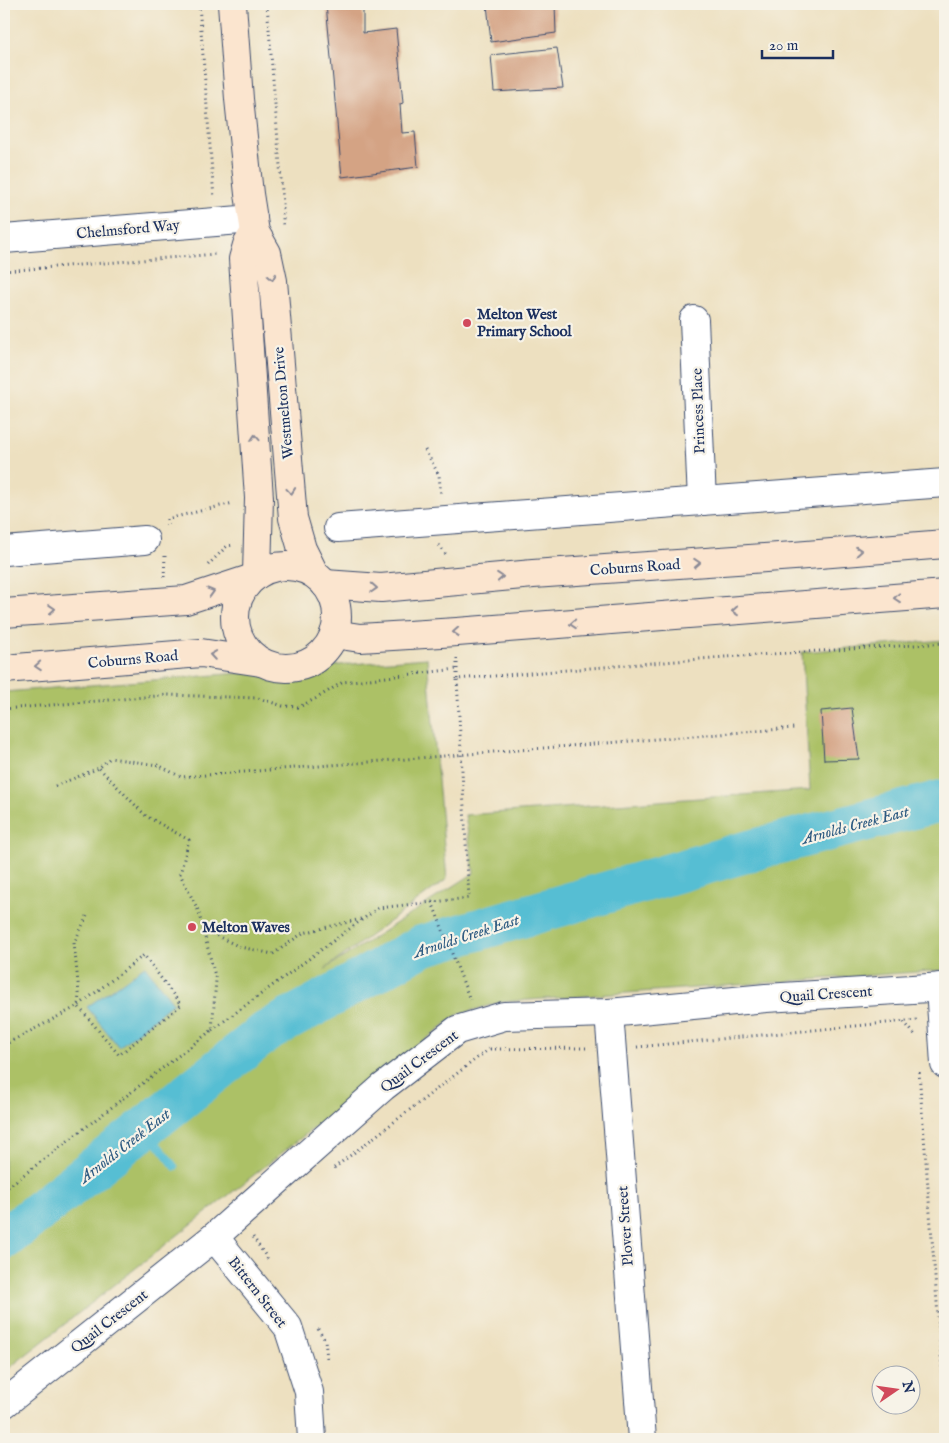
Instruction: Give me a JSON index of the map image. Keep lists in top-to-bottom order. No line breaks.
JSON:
{"streets":{"street":["Chelmsford Way","Westmelton Drive","Princess Place","Coburns Road","Quail Crescent","Plover Street","Bittern Street"]},"crossings":[["Chelmsford Way","Westmelton Drive"],["Westmelton Drive","Coburns Road"],["Quail Crescent","Plover Street"],["Quail Crescent","Bittern Street"]],"water":["Arnolds Creek East"],"places":["Melton West Primary School","Melton Waves"],"scale_bar":"20 m","north":"right"}
